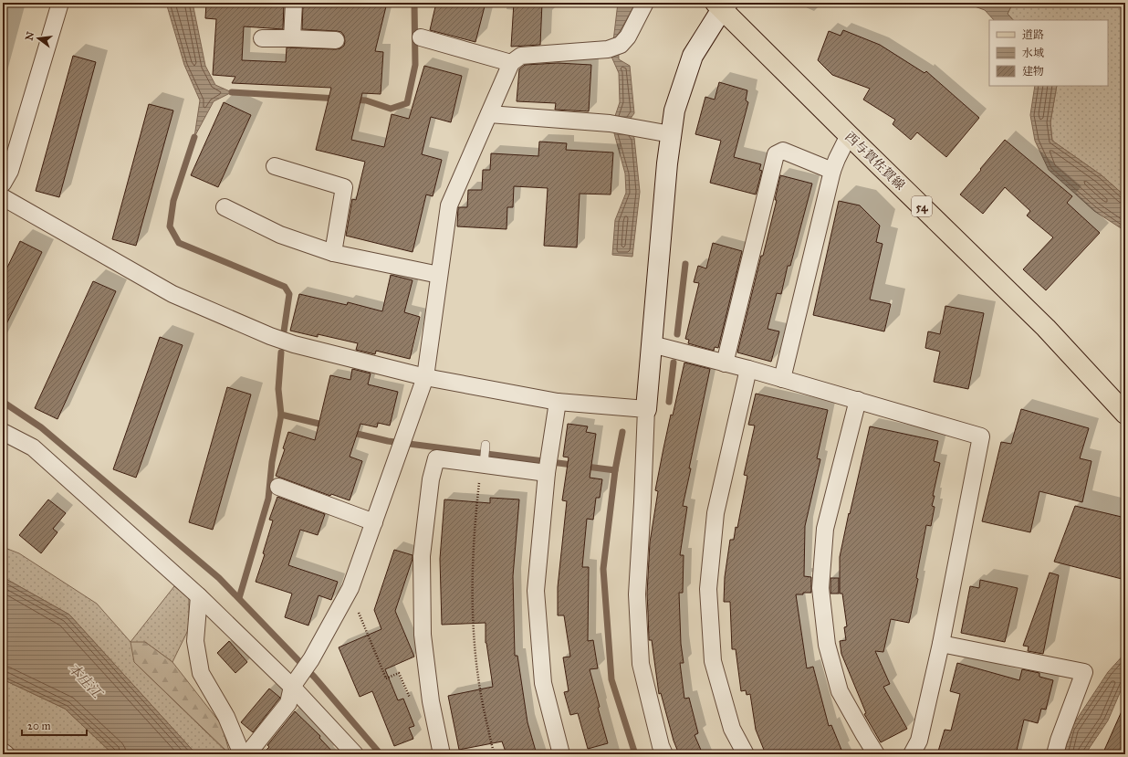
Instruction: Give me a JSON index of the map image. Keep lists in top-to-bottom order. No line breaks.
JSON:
{"streets":{"main road":["西与賀佐賀線","54"]},"water":["本庄江"],"legend":["道路","水域","建物"],"scale_bar":"20 m","north":"left"}
